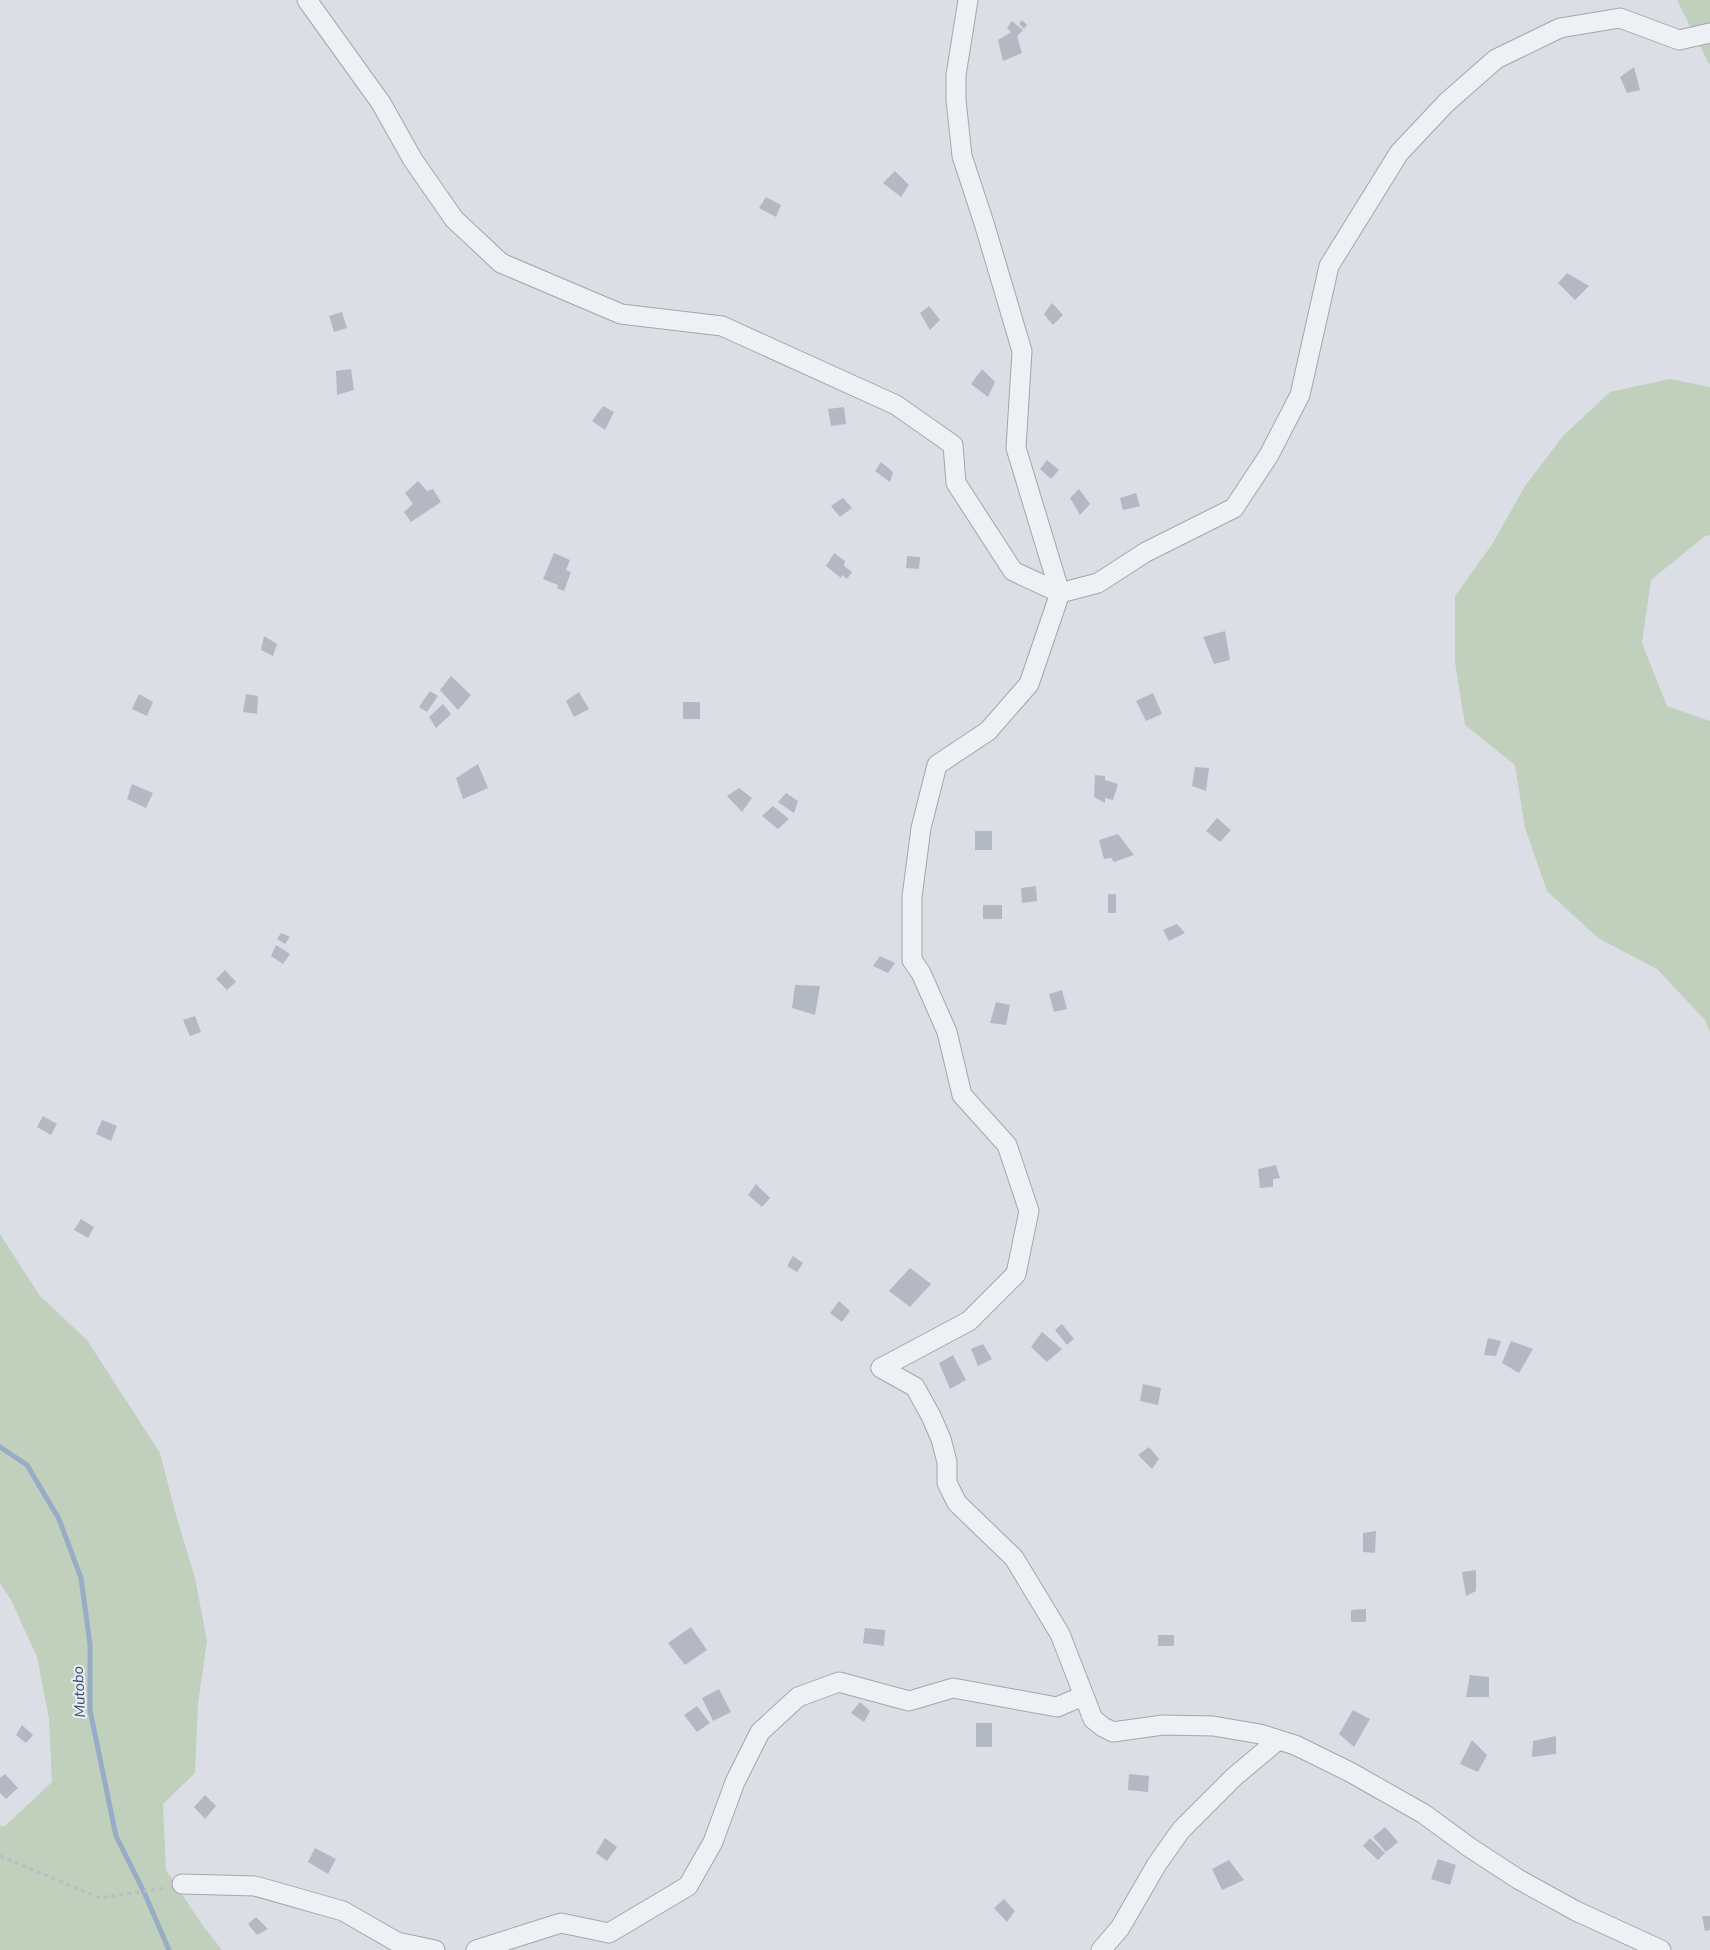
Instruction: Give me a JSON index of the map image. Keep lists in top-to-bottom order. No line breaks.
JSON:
{"water":["Mutobo"]}
